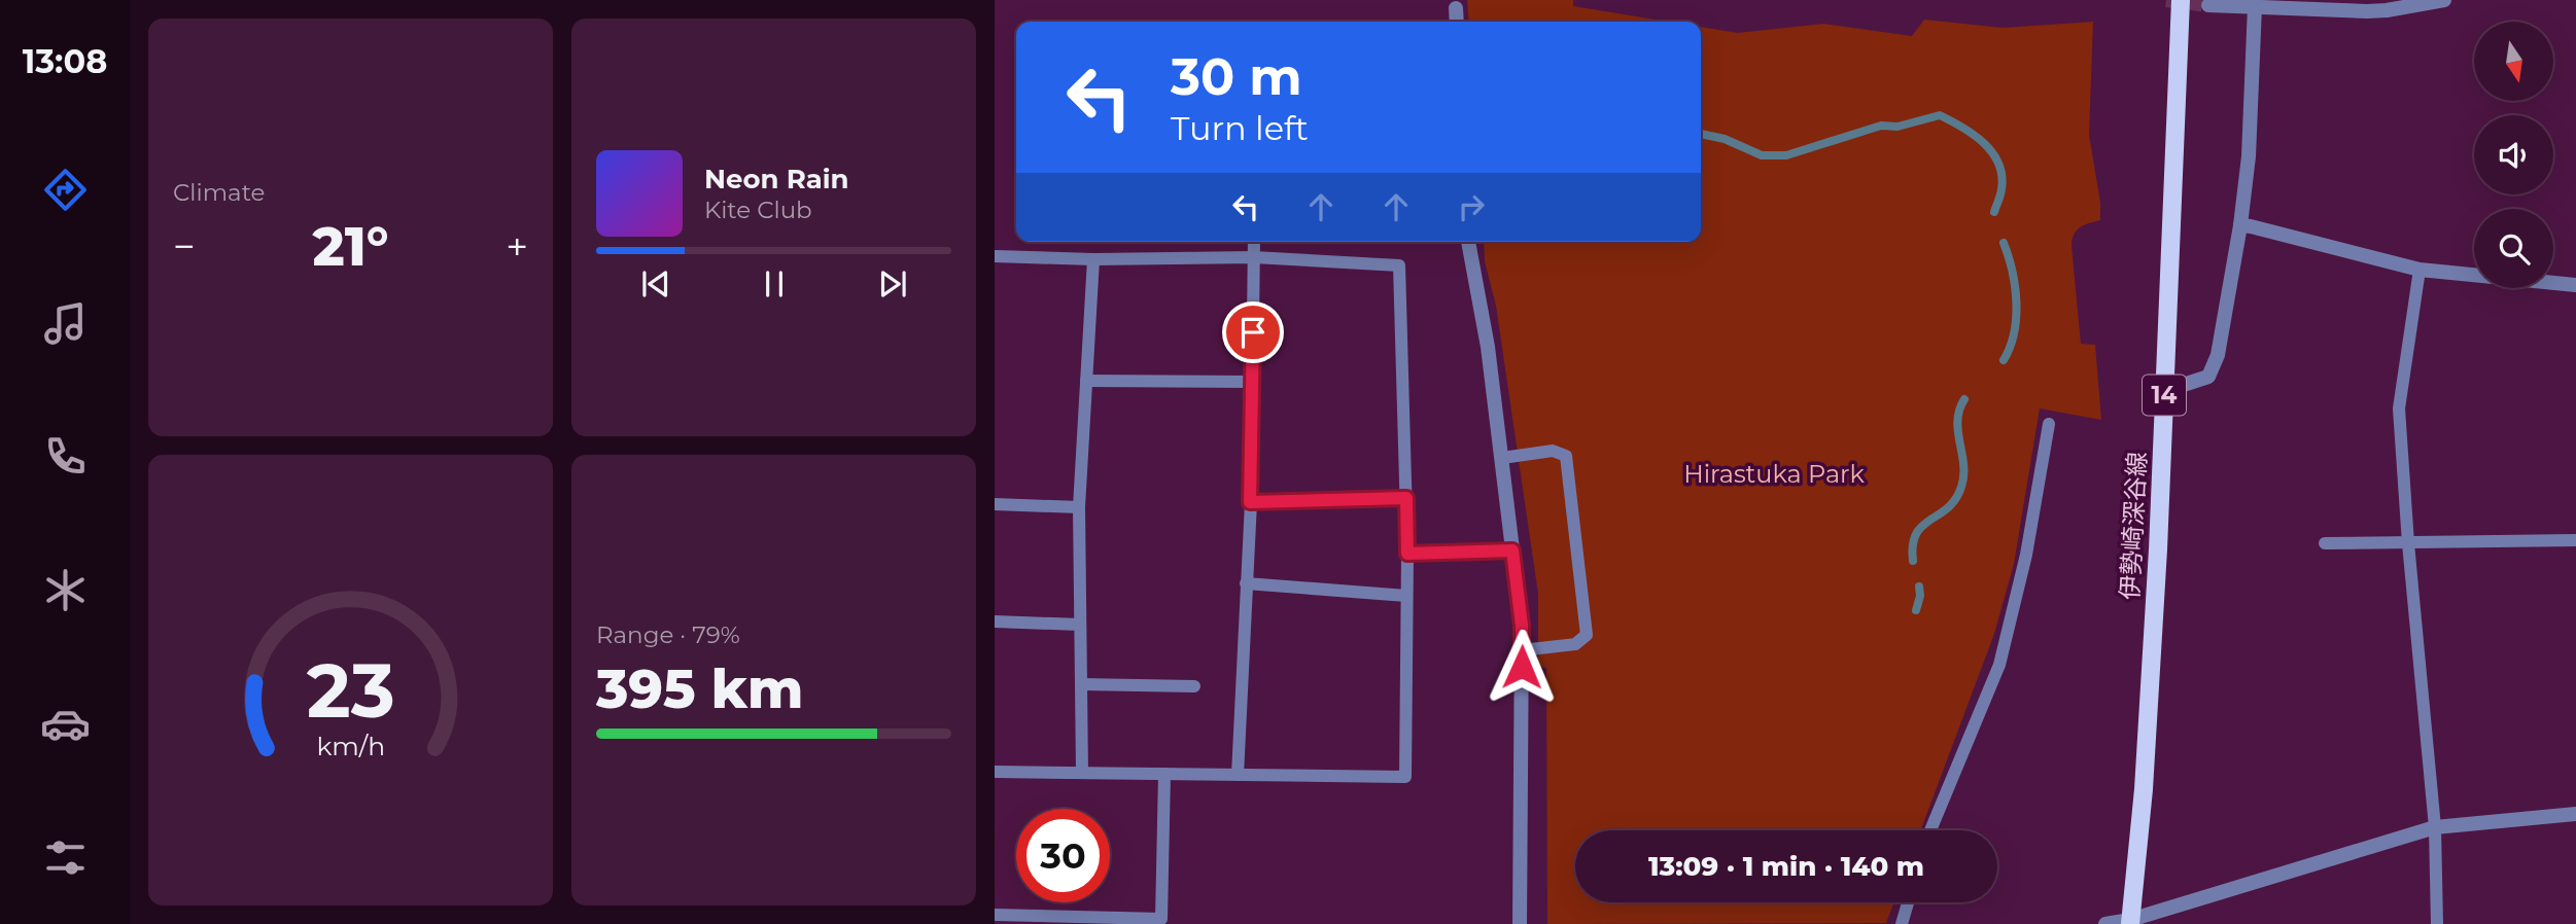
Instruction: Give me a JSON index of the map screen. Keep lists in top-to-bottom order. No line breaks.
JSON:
{"streets":{"main road":["14","伊勢崎深谷線"]},"parks":["Hirastuka Park"],"north":"bottom","page":{"tabs":"13:08","tile":["Climate",["Range · 79%","395 km"]],"turn":["30 m","Turn left"],"song":["Neon Rain","Kite Club"],"heat":["−","21°","+"],"limit":"30","trip":"13:09 · 1 min · 140 m","gauge":["23","km/h"]}}
